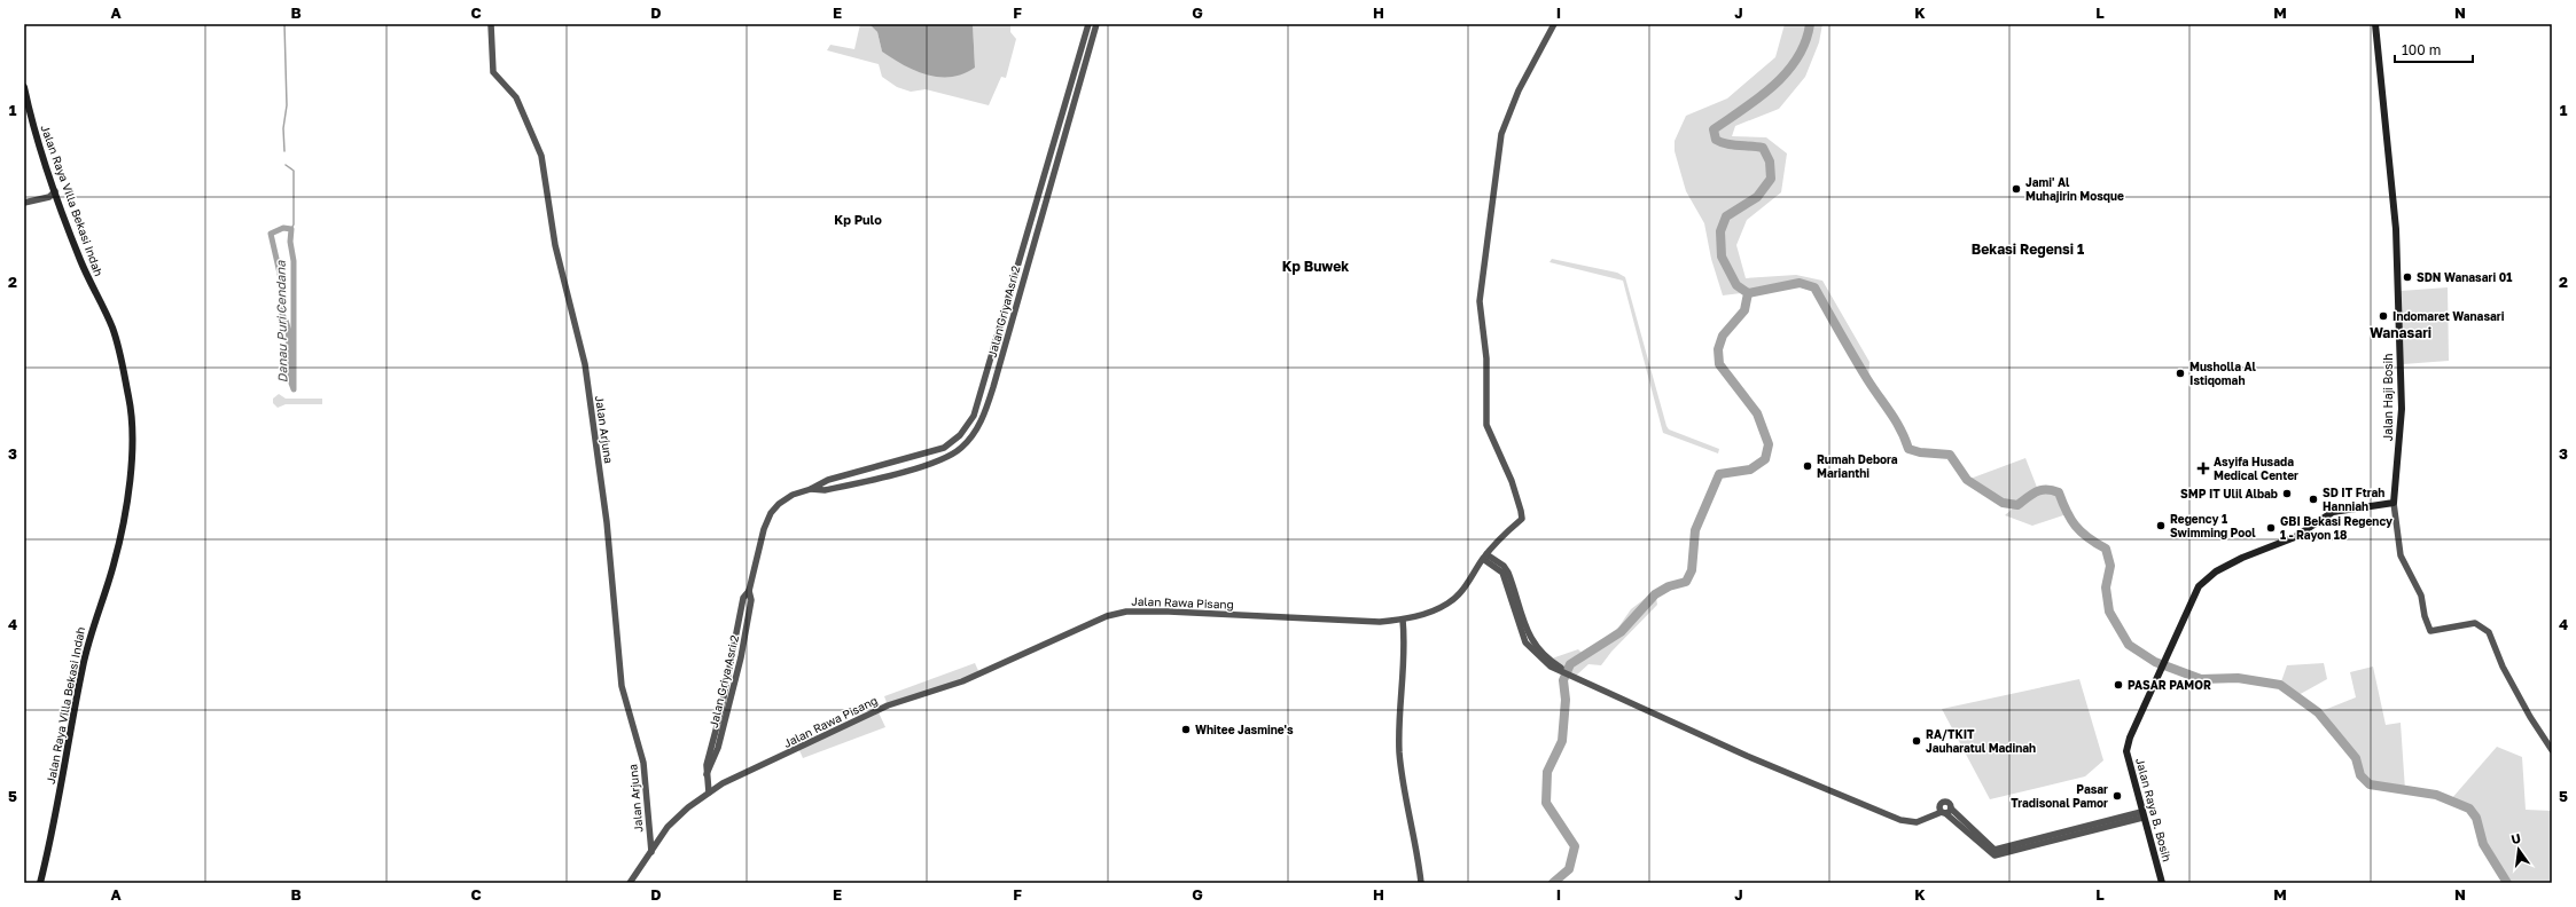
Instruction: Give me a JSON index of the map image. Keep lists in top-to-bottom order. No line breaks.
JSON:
{"streets":{"main road":["Jalan Raya Villa Bekasi Indah","Jalan Haji Bosih","Jalan Raya B. Bosih"],"street":["Jalan Griya Asri 2","Jalan Arjuna","Jalan Rawa Pisang"]},"crossings":[["Jalan Griya Asri 2","Jalan Rawa Pisang"],["Jalan Haji Bosih","Jalan Raya B. Bosih"],["Jalan Arjuna","Jalan Rawa Pisang"]],"districts":["Kp Pulo","Bekasi Regensi 1","Kp Buwek","Wanasari"],"water":["Danau Puri Cendana"],"places":{"other":["Jami' Al Muhajirin Mosque","SDN Wanasari 01","Indomaret Wanasari","Musholla Al Istiqomah","Rumah Debora Marianthi","SMP IT Ulil Albab","SD IT Ftrah Hanniah","Regency 1 Swimming Pool","GBI Bekasi Regency 1 - Rayon 18","PASAR PAMOR","Whitee Jasmine's","RA/TKIT Jauharatul Madinah","Pasar Tradisonal Pamor"],"health":["Asyifa Husada Medical Center"]},"scale_bar":"100 m","north":"top","grid":{"columns":["A","B","C","D","E","F","G","H","I","J","K","L","M","N"],"rows":["1","2","3","4","5"]}}
